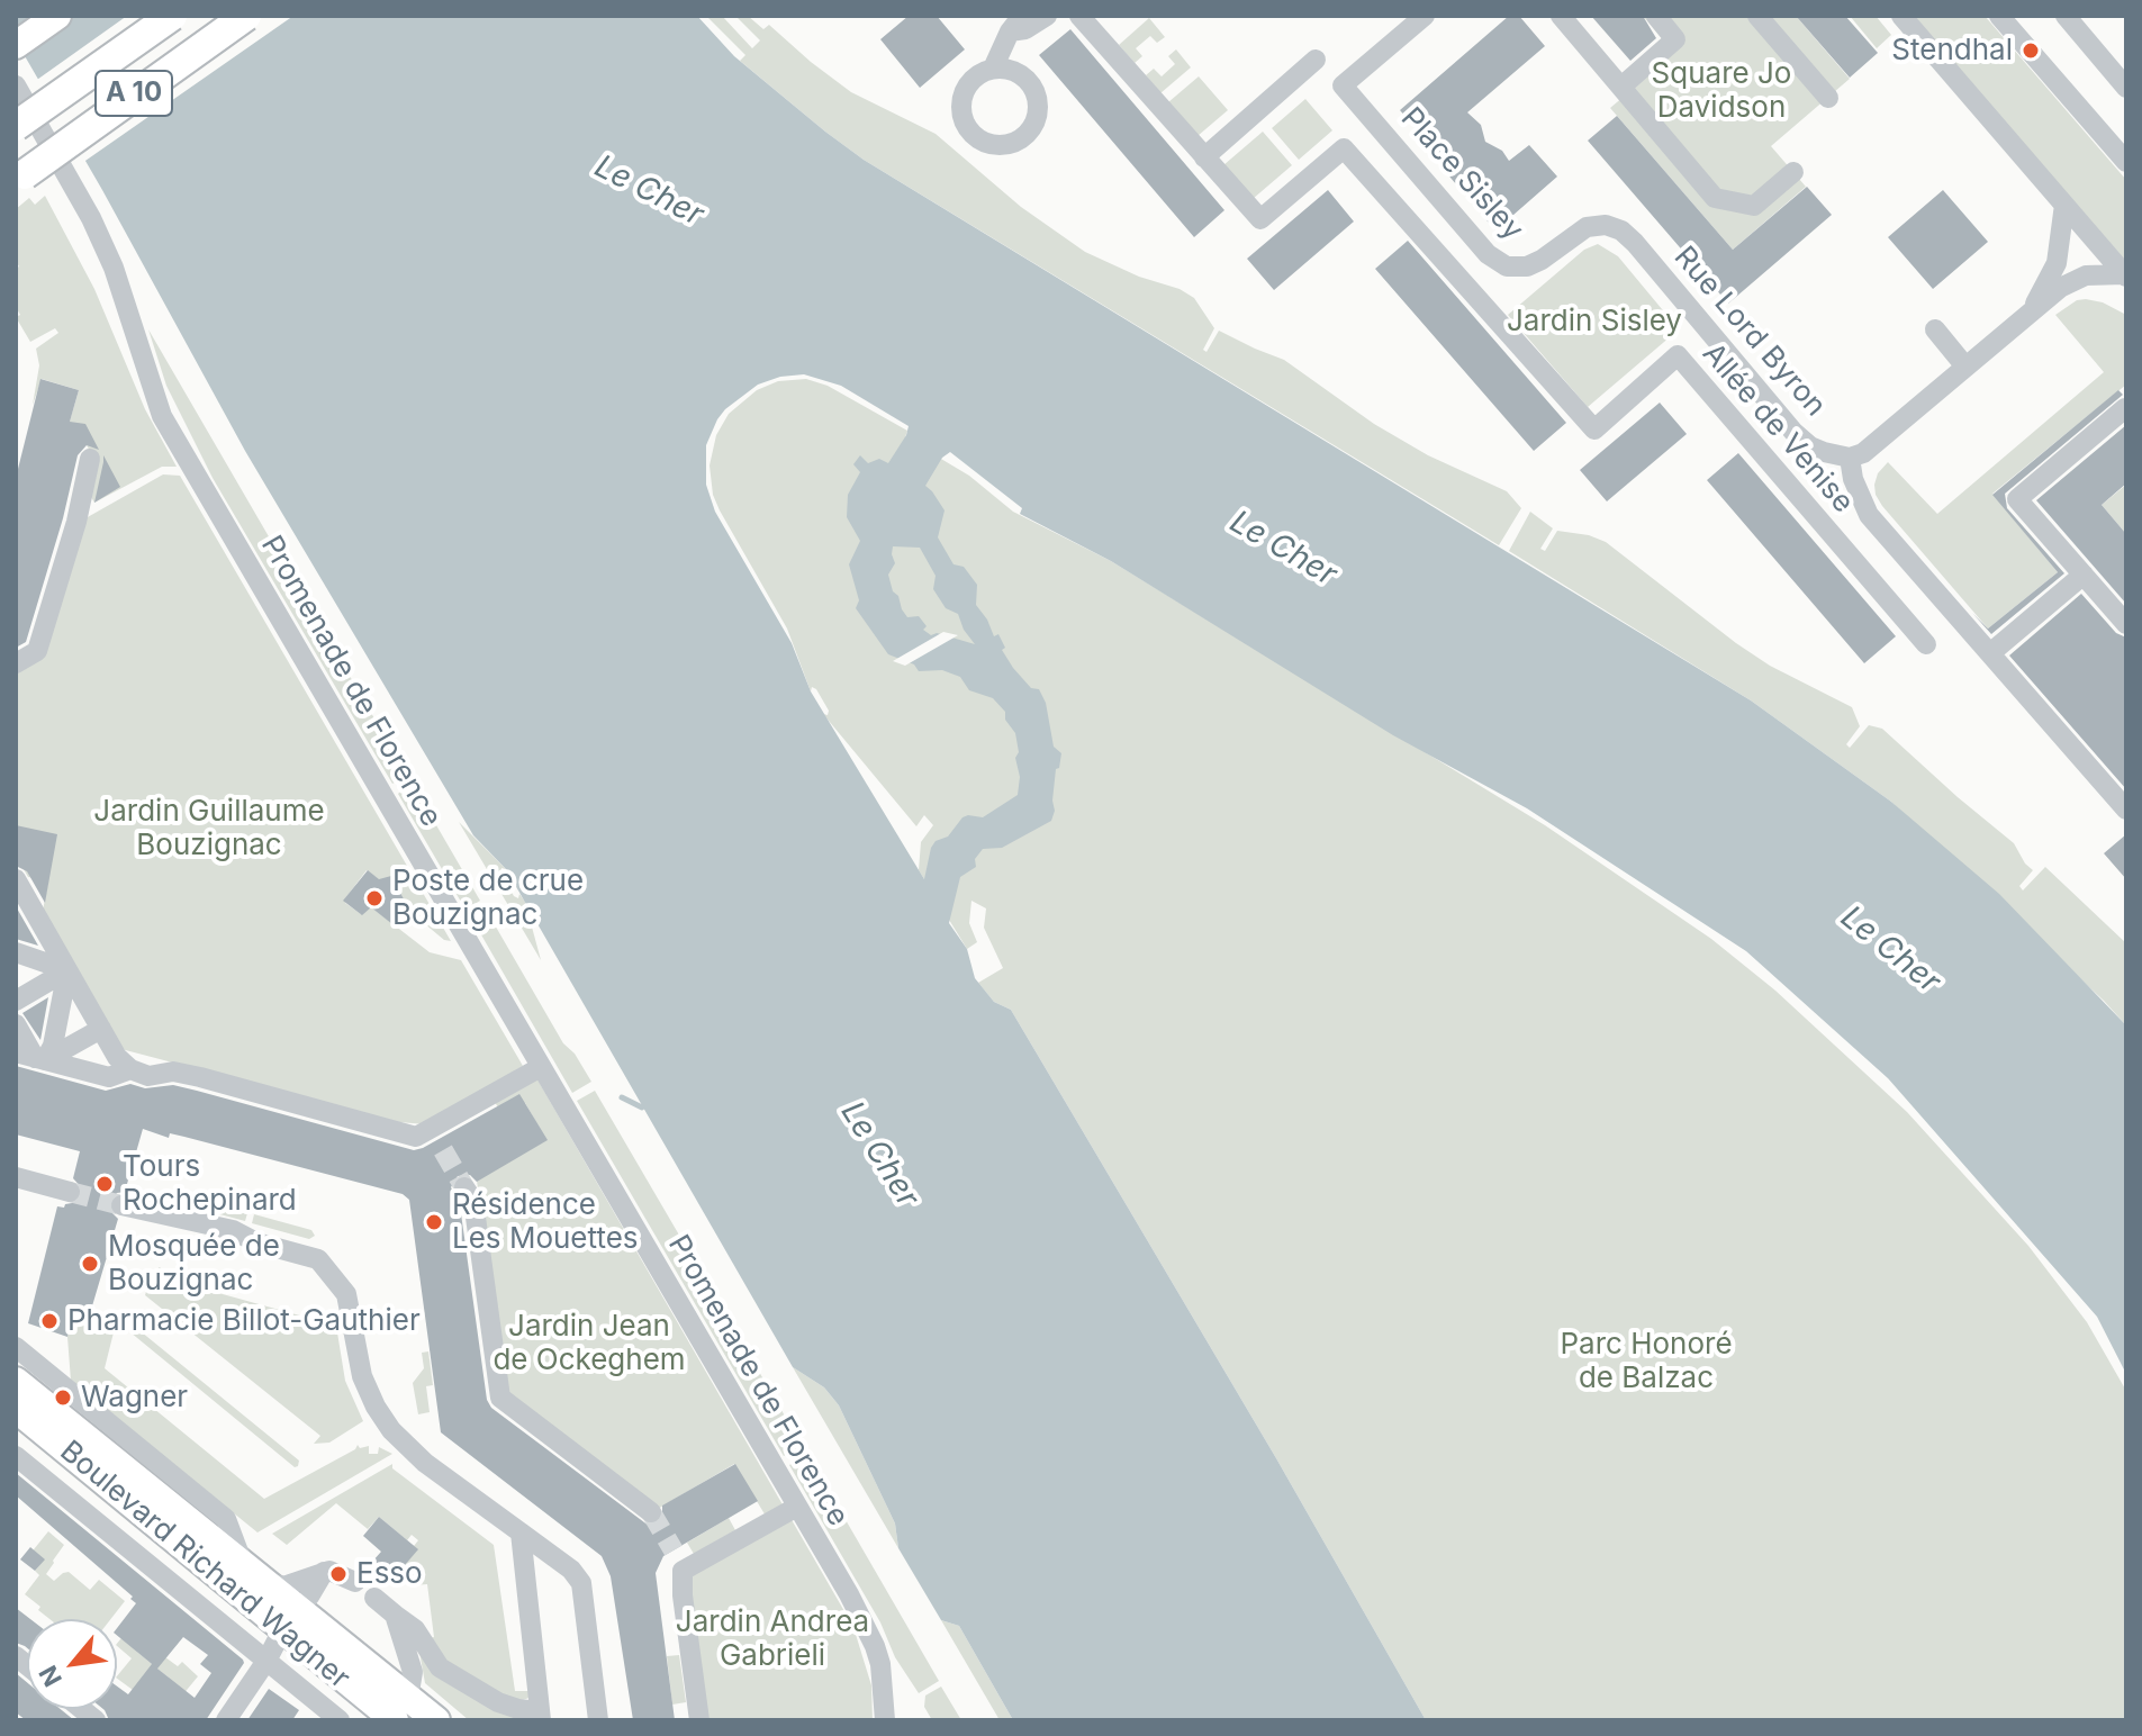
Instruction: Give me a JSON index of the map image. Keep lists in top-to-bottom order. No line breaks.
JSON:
{"streets":{"highway":["A 10"],"main road":["Boulevard Richard Wagner"],"street":["Place Sisley","Rue Lord Byron","Allée de Venise","Promenade de Florence"]},"crossings":[["Place Sisley","Rue Lord Byron"]],"water":["Le Cher"],"parks":["Square Jo Davidson","Jardin Sisley","Jardin Guillaume Bouzignac","Jardin Jean de Ockeghem","Parc Honoré de Balzac","Jardin Andrea Gabrieli"],"places":["Stendhal","Poste de crue Bouzignac","Tours Rochepinard","Résidence Les Mouettes","Mosquée de Bouzignac","Pharmacie Billot-Gauthier","Wagner","Esso"],"north":"bottom left"}
